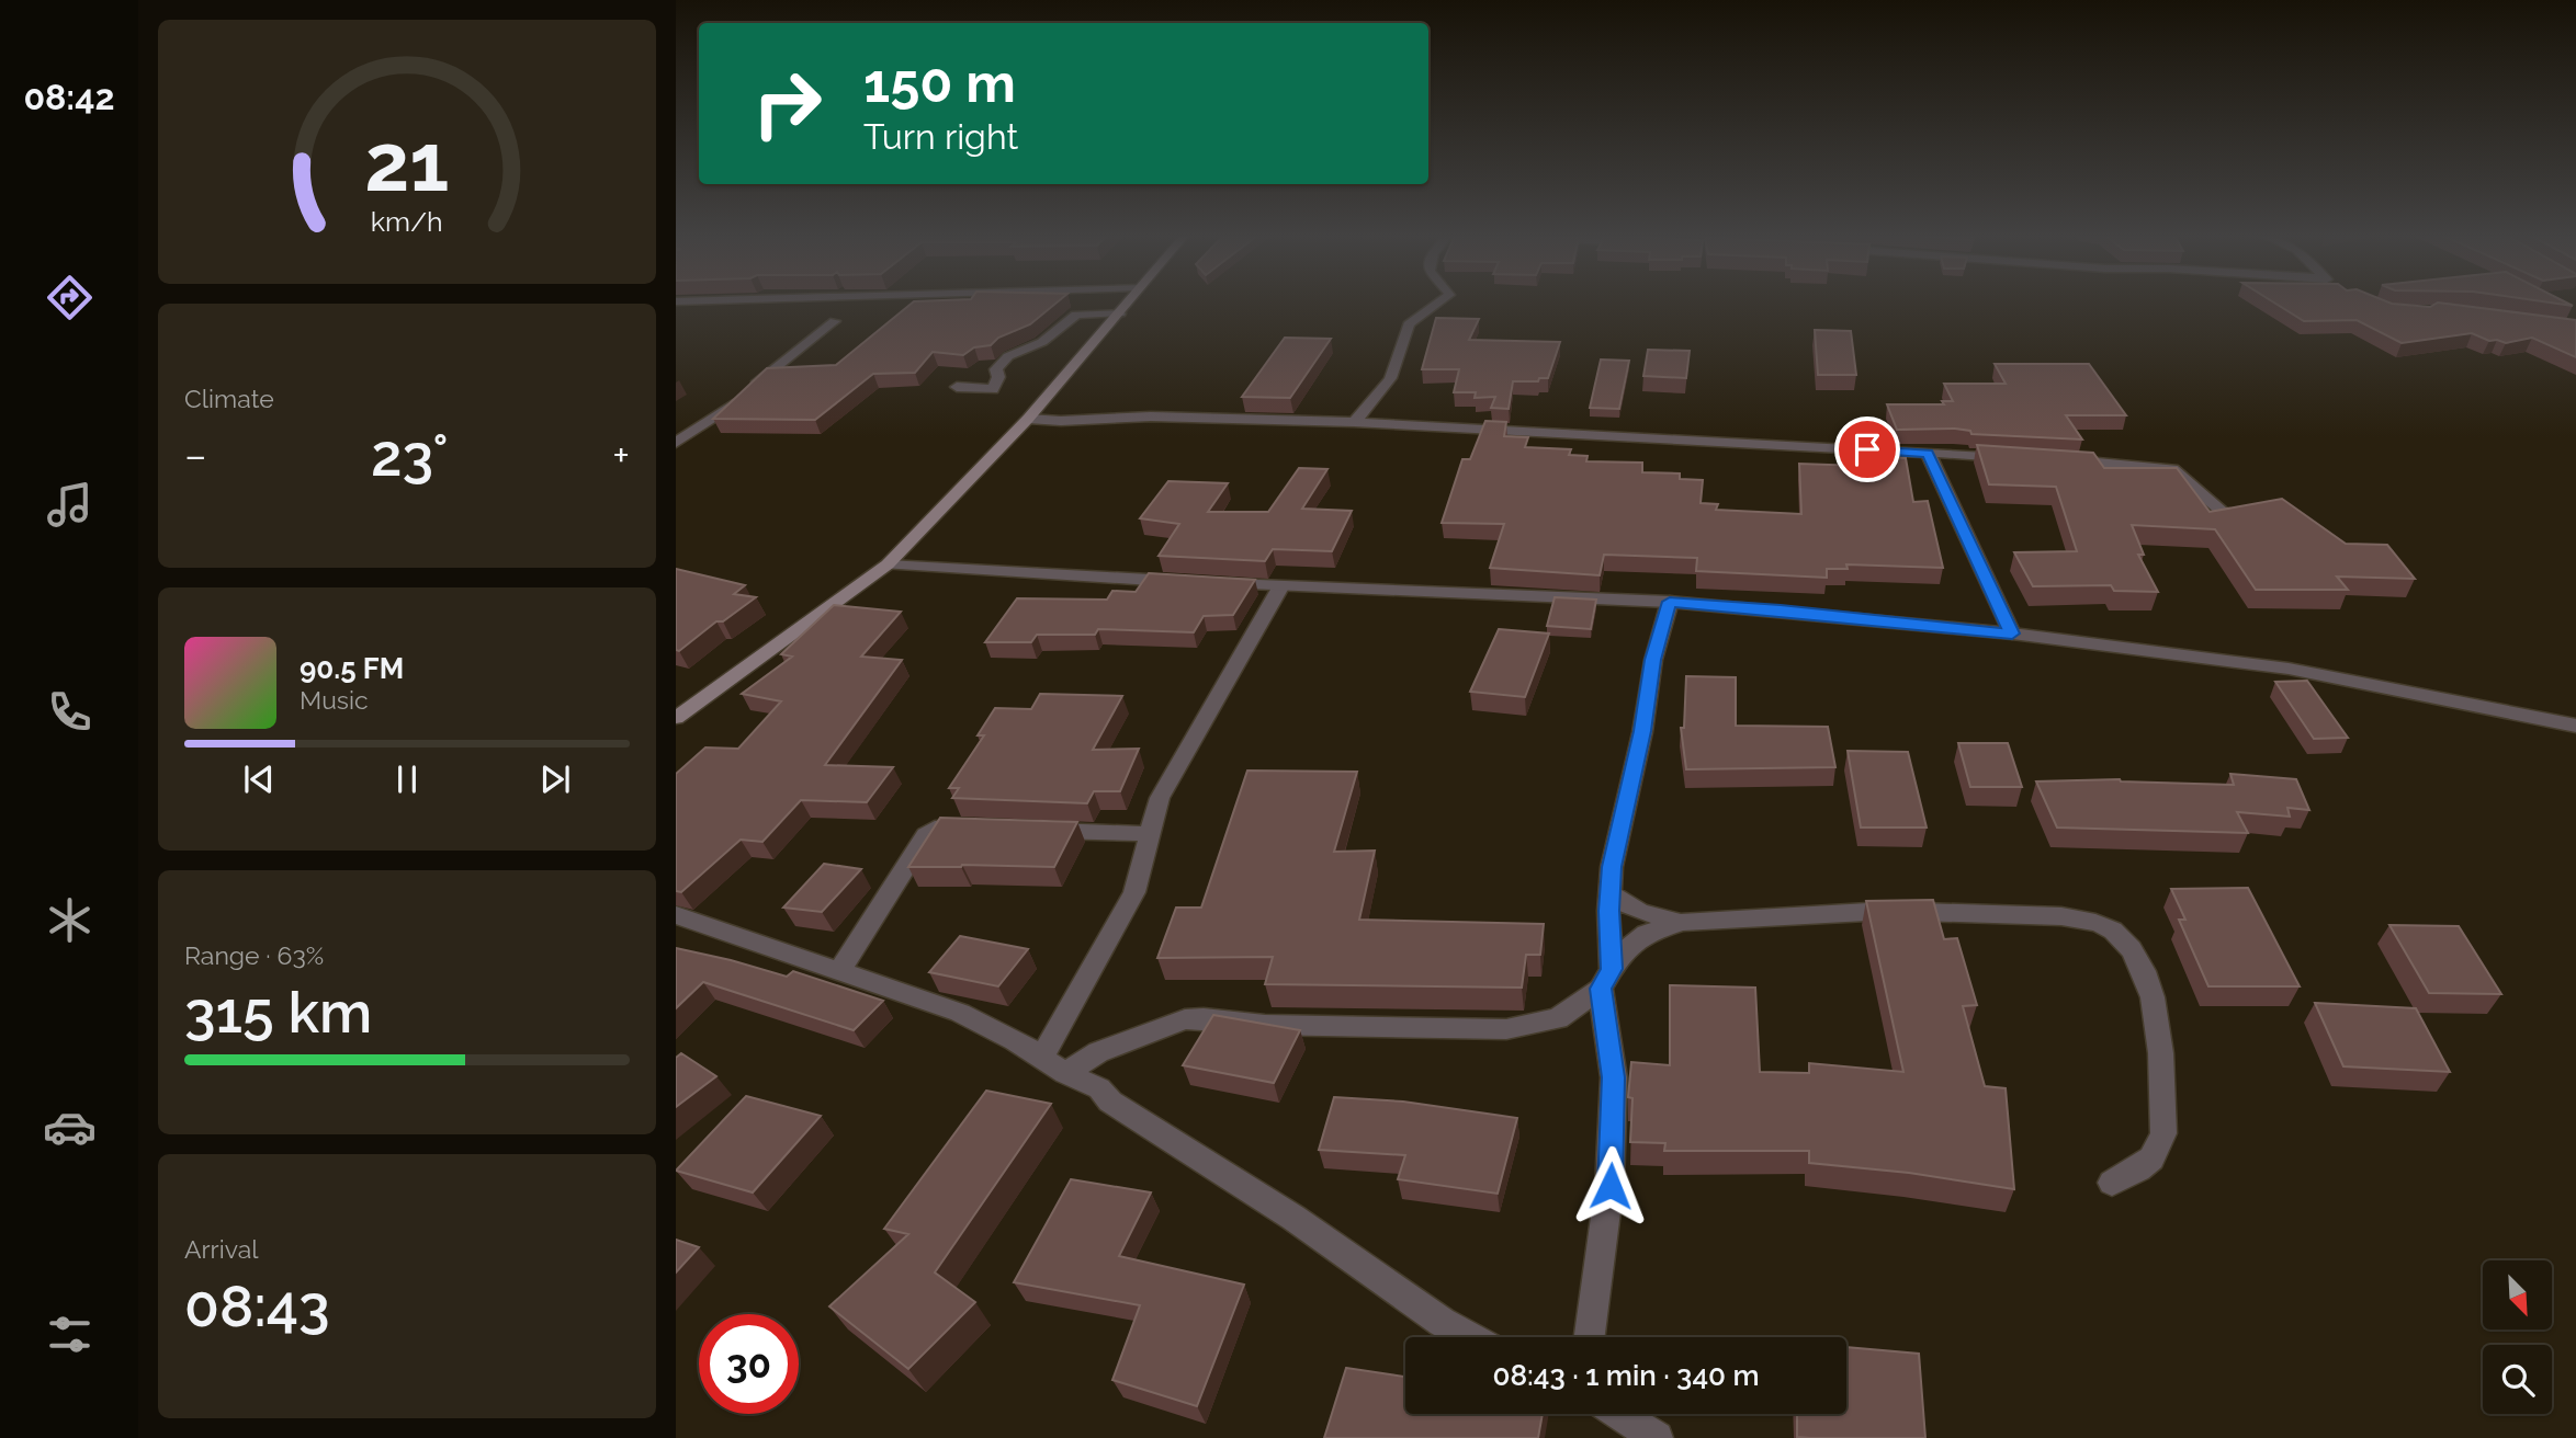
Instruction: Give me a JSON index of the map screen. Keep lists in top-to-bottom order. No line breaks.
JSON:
{"north":"bottom right","page":{"tabs":"08:42","turn":["150 m","Turn right"],"tile":["Climate",["Range · 63%","315 km"],["Arrival","08:43"]],"heat":["−","23°","+"],"song":["90.5 FM","Music"],"limit":"30","trip":"08:43 · 1 min · 340 m","gauge":["21","km/h"]}}
